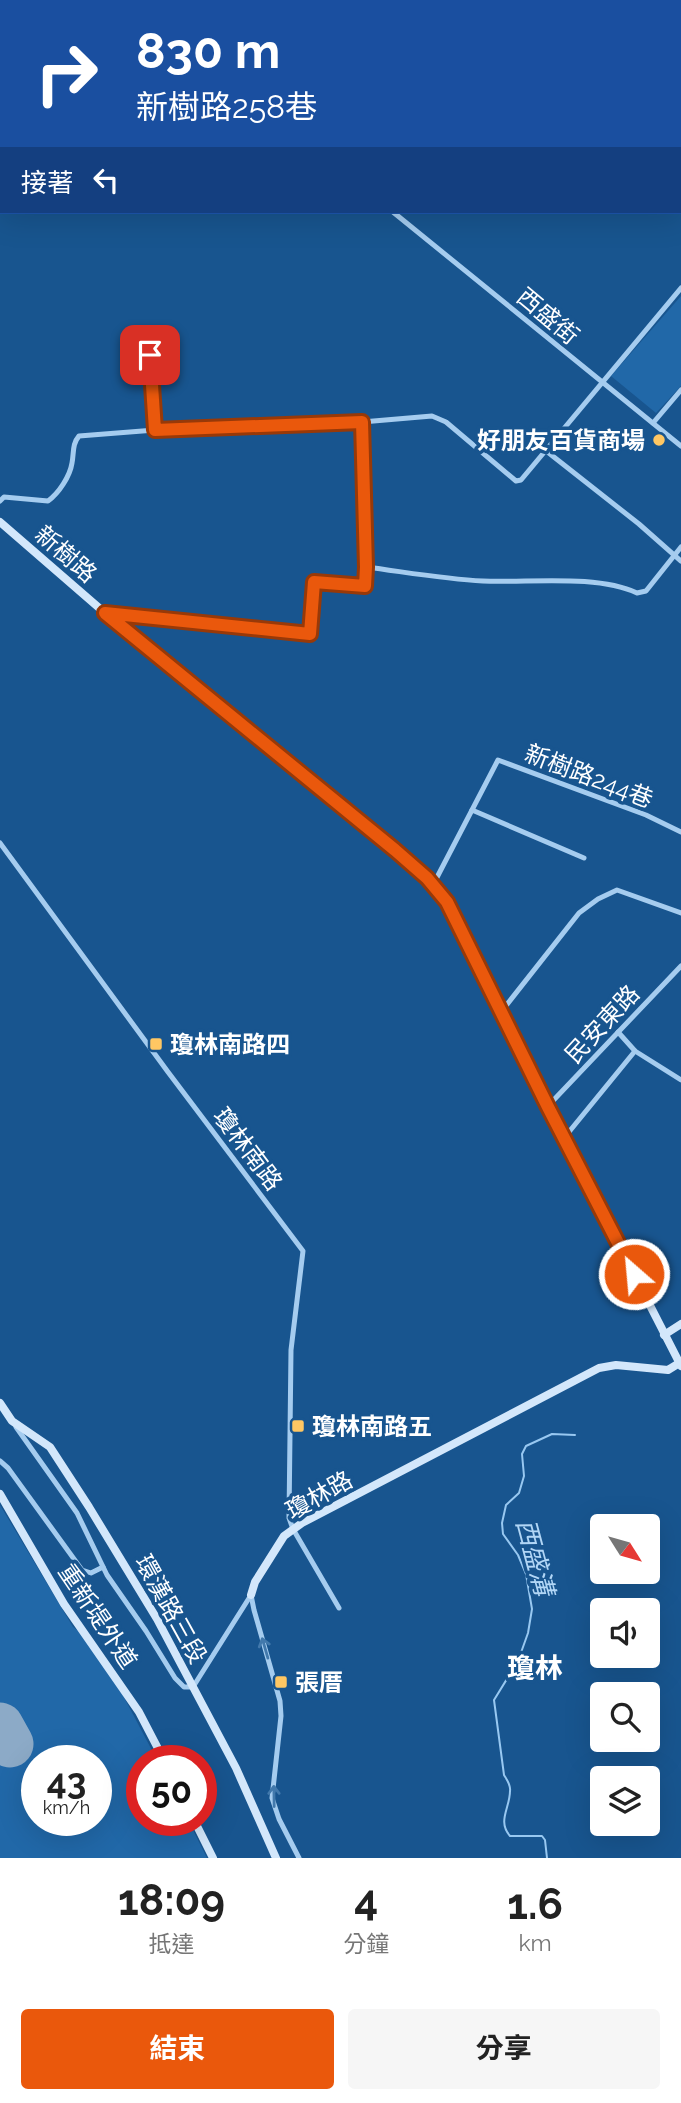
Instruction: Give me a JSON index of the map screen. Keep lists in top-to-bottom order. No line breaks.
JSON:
{"streets":{"street":["西盛街","新樹路","新樹路244巷","民安東路","瓊林南路","瓊林路","環漢路三段","重新堤外道"]},"crossings":[["新樹路","新樹路244巷"],["新樹路","民安東路"],["新樹路","瓊林路"],["瓊林南路","瓊林路"]],"districts":["瓊林"],"water":["西盛溝"],"places":{"other":["好朋友百貨商場"],"transit":["瓊林南路四","瓊林南路五","張厝"]},"north":"bottom right","page":{"turn":["830 m","新樹路258巷"],"then":"接著","speed":"43 km/h","limit":"50","eta":["18:09","抵達","4","分鐘","1.6","km"],"buttons":["結束","分享"]}}
